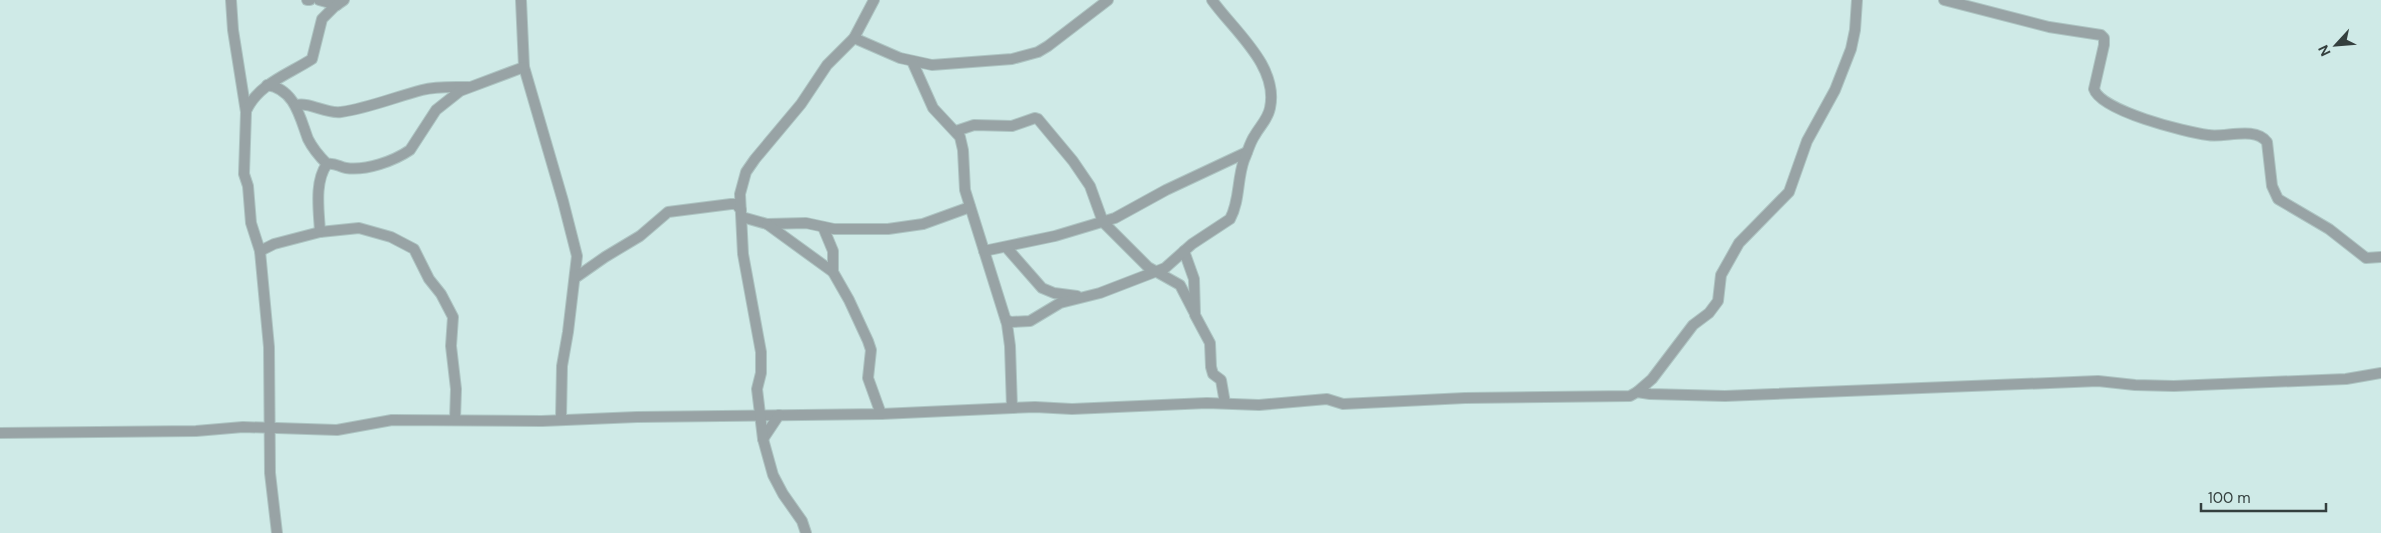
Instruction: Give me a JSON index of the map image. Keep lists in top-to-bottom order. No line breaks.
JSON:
{"scale_bar":"100 m","north":"bottom left"}
